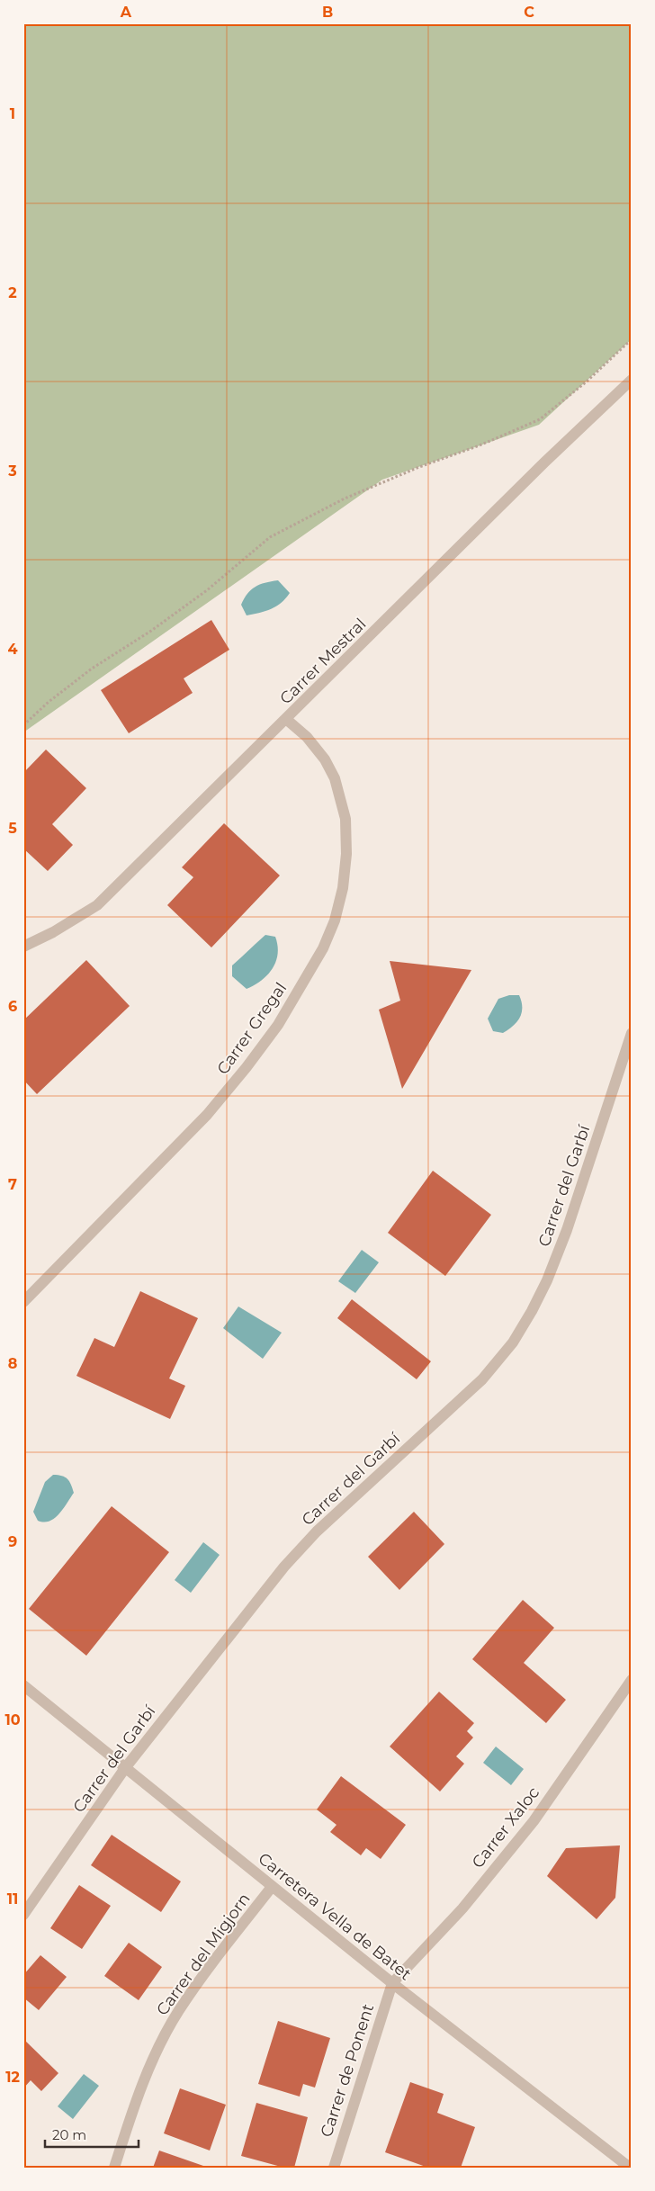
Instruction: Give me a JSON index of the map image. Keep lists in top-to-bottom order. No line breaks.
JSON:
{"streets":{"street":["Carrer Mestral","Carrer Gregal","Carrer del Garbí","Carrer Xaloc","Carretera Vella de Batet","Carrer del Migjorn","Carrer de Ponent"]},"crossings":[["Carrer Mestral","Carrer Gregal"],["Carrer del Garbí","Carretera Vella de Batet"],["Carrer Xaloc","Carretera Vella de Batet"],["Carrer Xaloc","Carrer de Ponent"],["Carretera Vella de Batet","Carrer del Migjorn"],["Carretera Vella de Batet","Carrer de Ponent"]],"scale_bar":"20 m","grid":{"columns":["A","B","C"],"rows":["1","2","3","4","5","6","7","8","9","10","11","12"]}}
